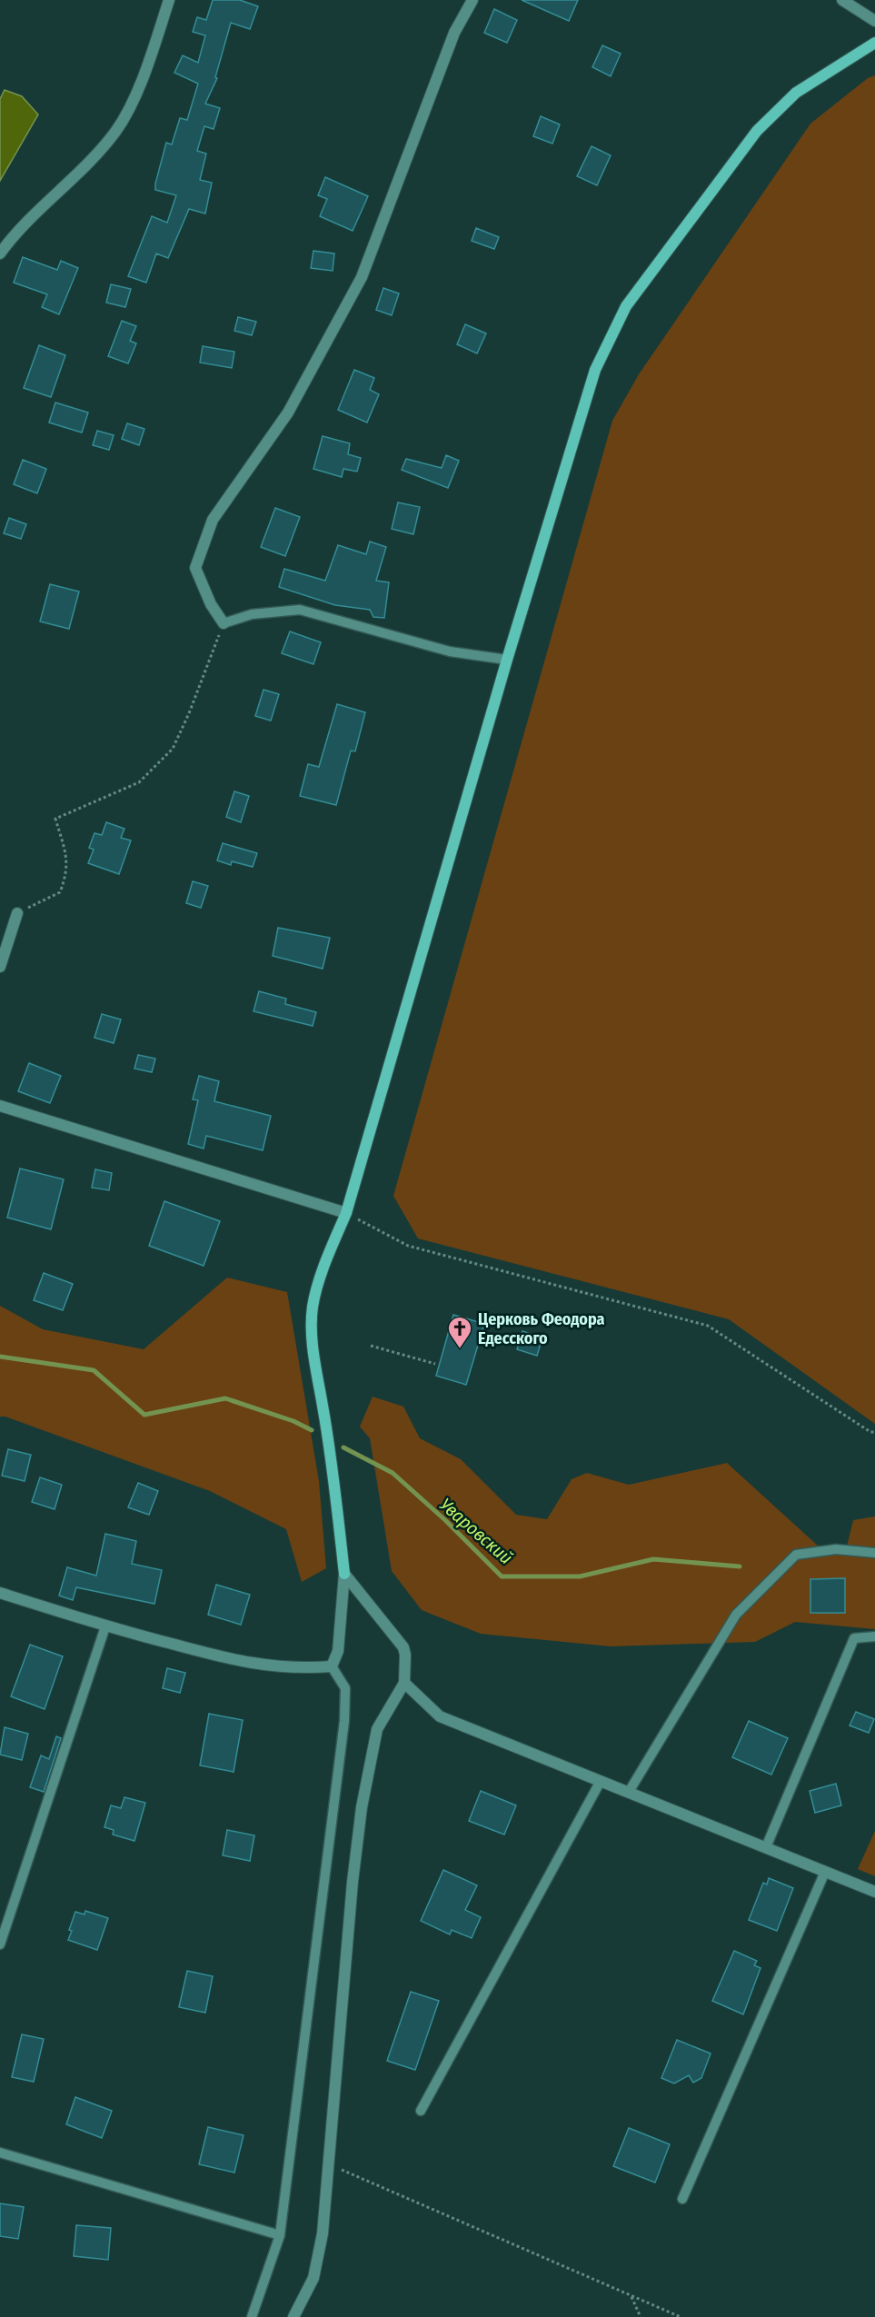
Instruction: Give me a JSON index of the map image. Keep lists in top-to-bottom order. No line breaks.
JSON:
{"water":["Уваровский"],"places":{"church":["Церковь Феодора Едесского"]}}
